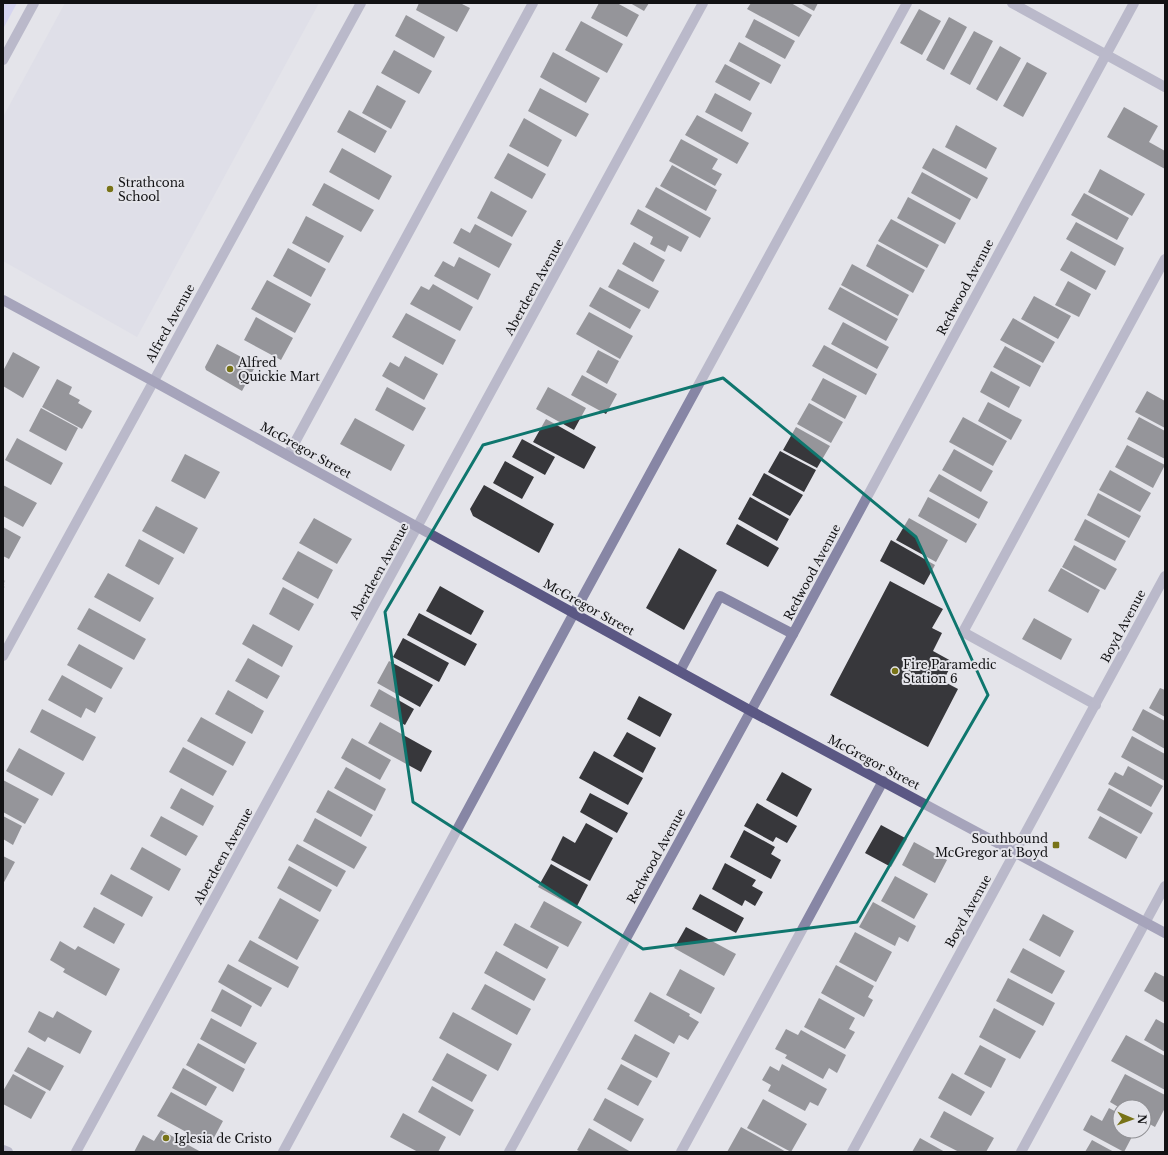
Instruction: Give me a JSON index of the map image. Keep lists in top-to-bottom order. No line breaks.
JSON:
{"streets":{"main road":["McGregor Street"],"street":["Aberdeen Avenue","Redwood Avenue","Alfred Avenue","Boyd Avenue"]},"crossings":[["Aberdeen Avenue","McGregor Street"],["Redwood Avenue","McGregor Street"],["Alfred Avenue","McGregor Street"],["McGregor Street","Boyd Avenue"]],"places":{"other":["Strathcona School","Alfred Quickie Mart","Fire Paramedic Station 6","Iglesia de Cristo"],"transit":["Southbound McGregor at Boyd"]},"north":"right"}
